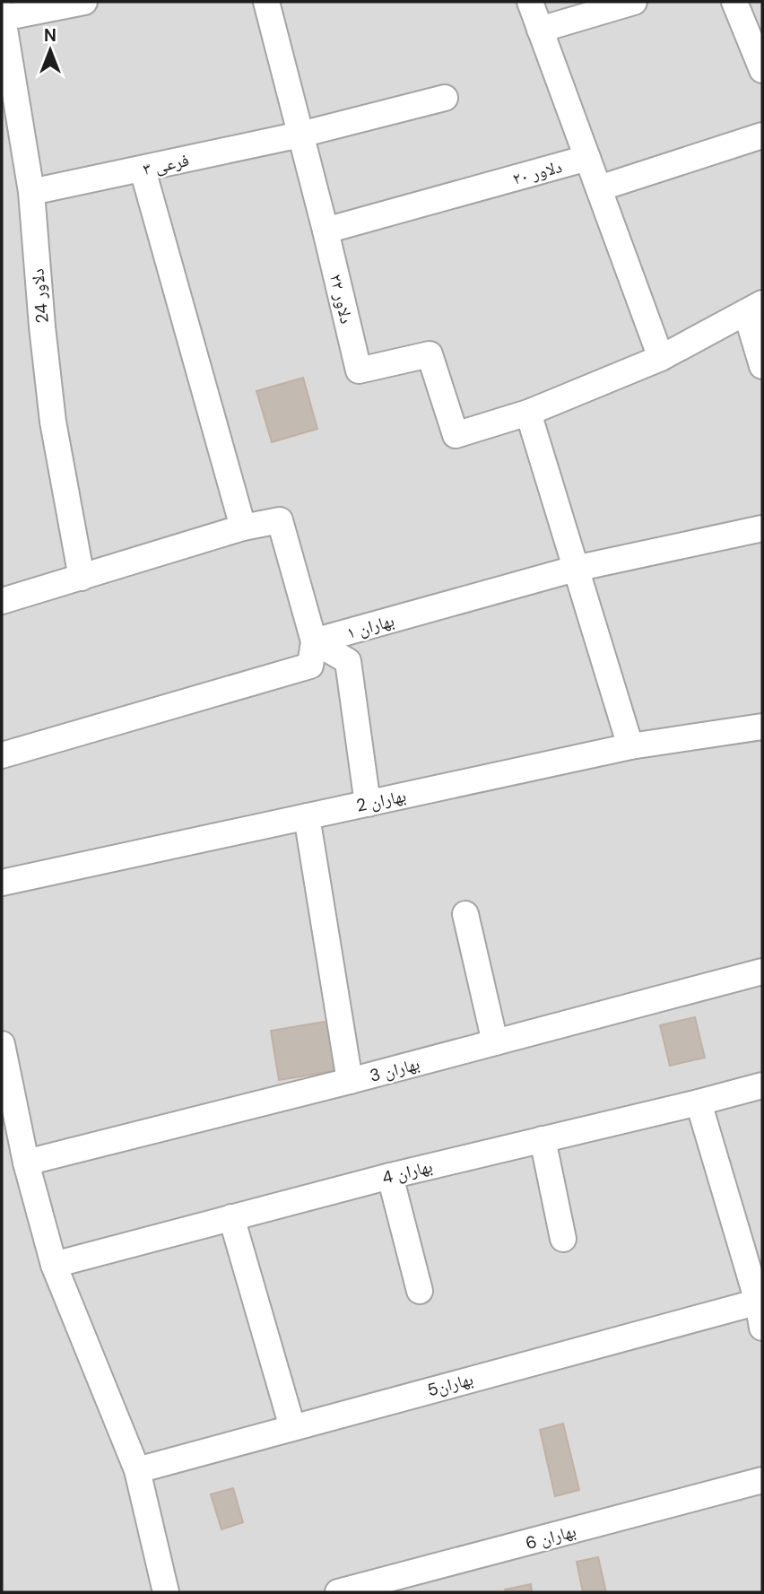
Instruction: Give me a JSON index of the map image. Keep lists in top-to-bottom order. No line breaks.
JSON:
{"streets":{"street":["فرعی ۳","دلاور ۲۰","دلاور 24","دلاور ۲۲","بهاران ۱","بهاران 2","بهاران 3","بهاران 4","بهاران5","بهاران 6"]},"crossings":[["فرعی ۳","دلاور 24"],["فرعی ۳","دلاور ۲۲"],["دلاور ۲۰","دلاور ۲۲"]],"north":"top"}
